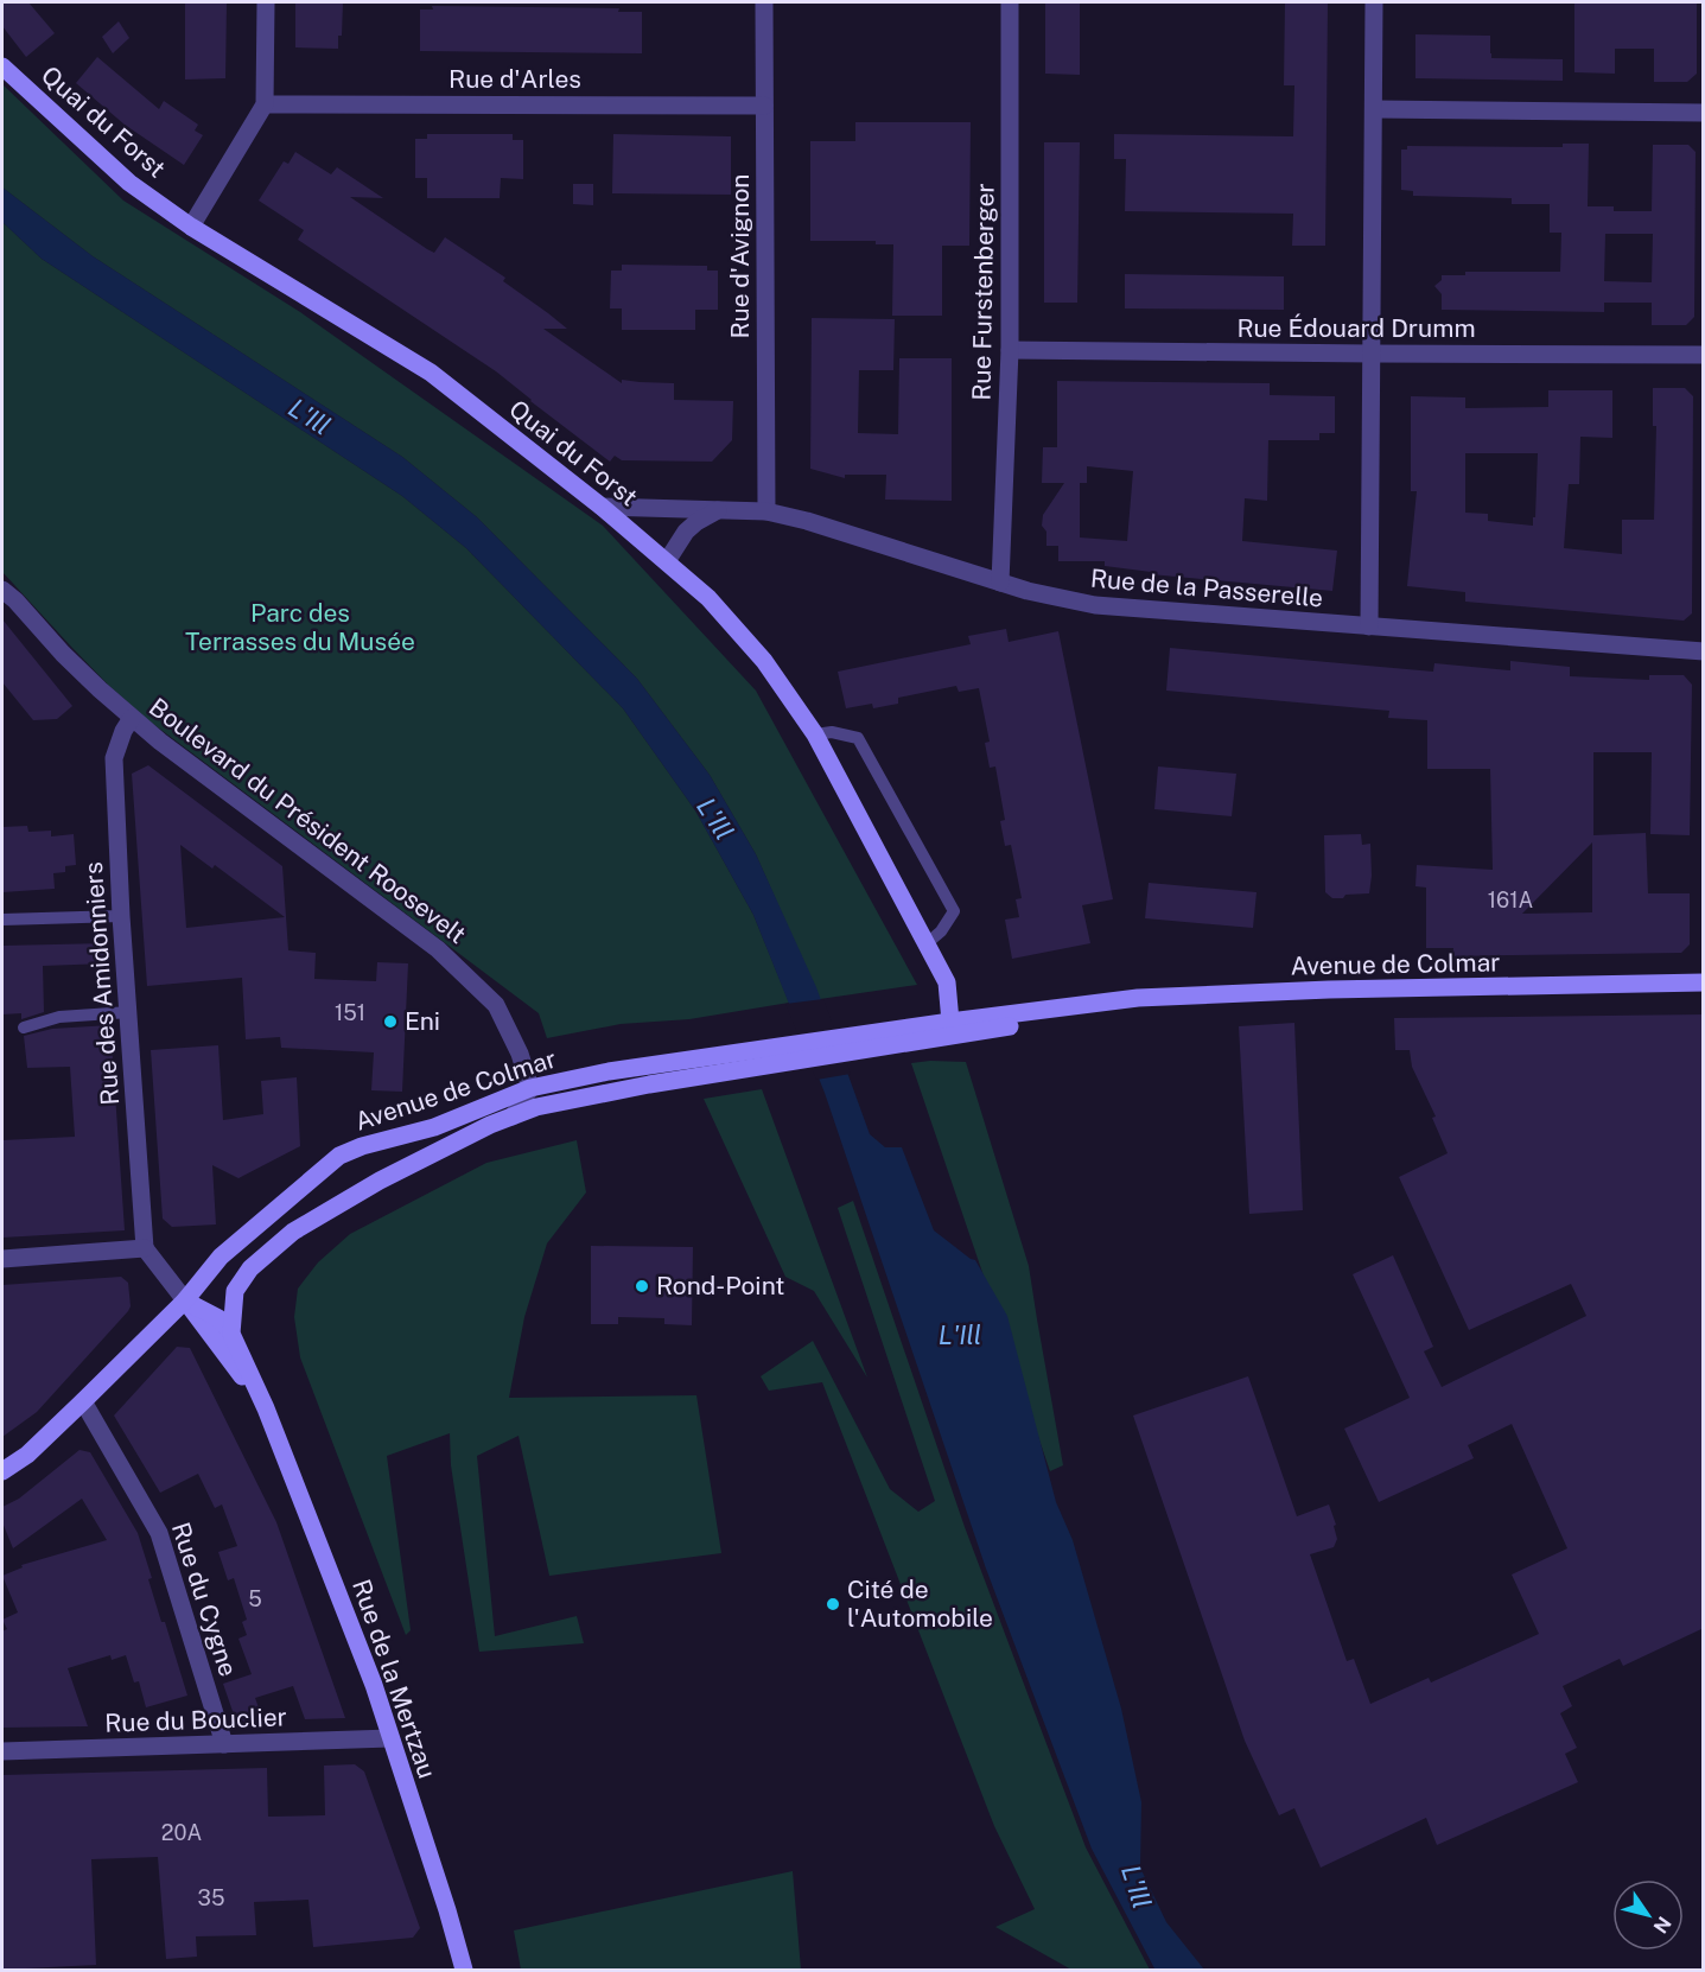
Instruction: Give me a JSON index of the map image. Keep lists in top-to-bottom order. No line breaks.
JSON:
{"streets":{"main road":["Quai du Forst","Avenue de Colmar","Rue de la Mertzau"],"street":["Rue d'Arles","Rue d'Avignon","Rue Furstenberger","Rue Édouard Drumm","Rue de la Passerelle","Boulevard du Président Roosevelt","Rue des Amidonniers","Rue du Cygne","Rue du Bouclier"]},"crossings":[["Rue d'Arles","Rue d'Avignon"],["Quai du Forst","Rue de la Passerelle"],["Quai du Forst","Avenue de Colmar"],["Rue d'Avignon","Rue de la Passerelle"],["Rue Furstenberger","Rue Édouard Drumm"],["Rue Furstenberger","Rue de la Passerelle"],["Boulevard du Président Roosevelt","Avenue de Colmar"],["Boulevard du Président Roosevelt","Rue des Amidonniers"],["Avenue de Colmar","Rue du Cygne"],["Avenue de Colmar","Rue de la Mertzau"],["Rue des Amidonniers","Rue de la Mertzau"],["Rue du Cygne","Rue du Bouclier"],["Rue de la Mertzau","Rue du Bouclier"]],"water":["L'Ill"],"parks":["Parc des Terrasses du Musée"],"places":["Eni","Rond-Point","Cité de l'Automobile"],"house_numbers":["161A","151","5","20A","35"],"north":"bottom right"}
